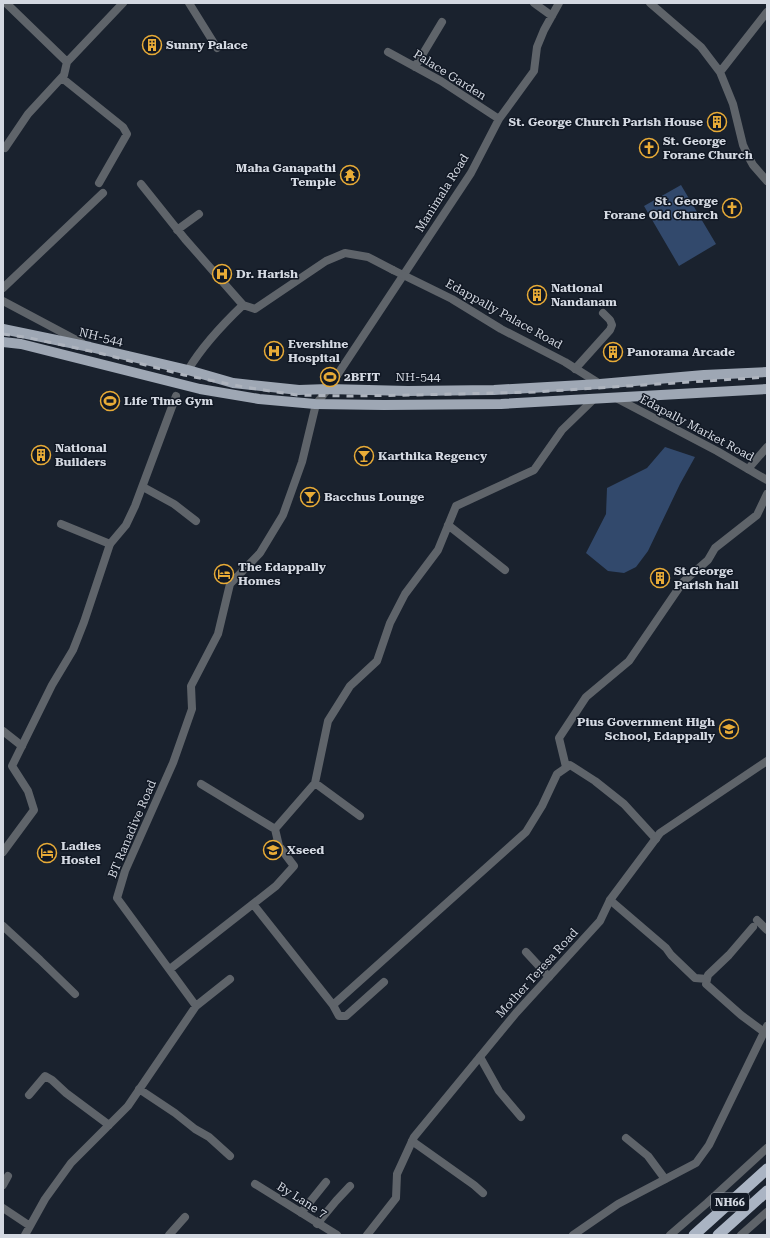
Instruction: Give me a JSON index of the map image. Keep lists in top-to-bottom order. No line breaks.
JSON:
{"streets":{"highway":["NH66"],"main road":["NH-544"],"street":["Palace Garden","Manimala Road","Edappally Palace Road","Edapally Market Road","BT Ranadive Road","Mother Teresa Road","By Lane 7"]},"crossings":[["Palace Garden","Manimala Road"],["Manimala Road","Edappally Palace Road"],["Manimala Road","NH-544"],["Manimala Road","BT Ranadive Road"],["Edappally Palace Road","NH-544"],["NH-544","BT Ranadive Road"]],"places":{"building":["Sunny Palace","St. George Church Parish House","National Nandanam","Panorama Arcade","National Builders","St.George Parish hall"],"church":["St. George Forane Church","St. George Forane Old Church"],"temple":["Maha Ganapathi Temple"],"hospital":["Dr. Harish","Evershine Hospital"],"sports":["2BFIT","Life Time Gym"],"bar":["Karthika Regency","Bacchus Lounge"],"hotel":["The Edappally Homes","Ladies Hostel"],"school or university":["Pius Government High School, Edappally","Xseed"]}}
